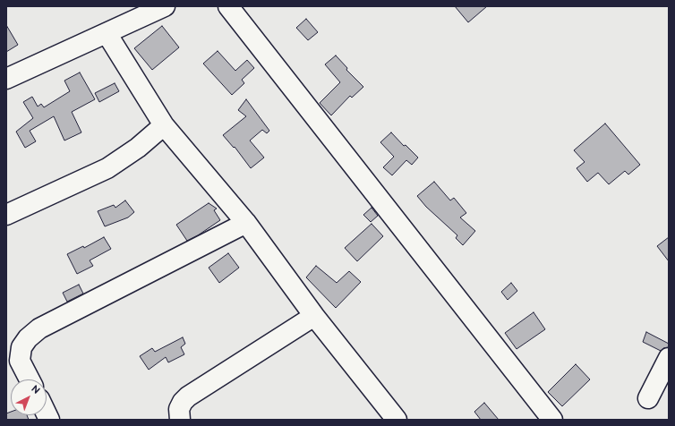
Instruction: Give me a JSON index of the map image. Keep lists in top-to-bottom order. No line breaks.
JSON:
{"north":"top right"}
